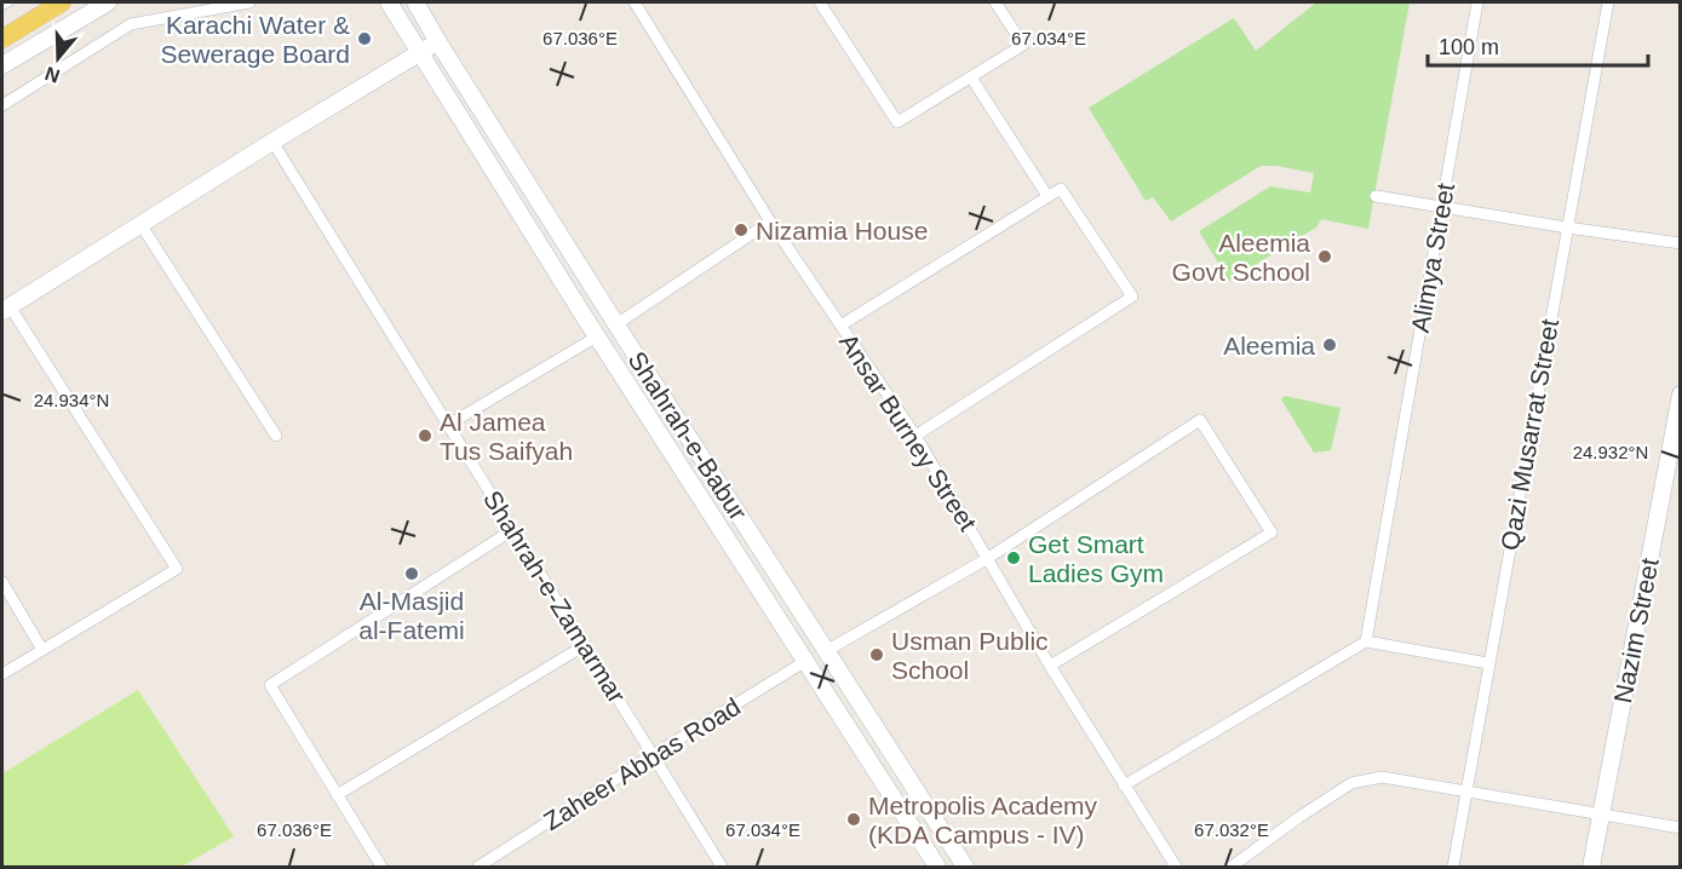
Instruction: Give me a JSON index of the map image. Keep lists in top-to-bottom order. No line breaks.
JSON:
{"streets":{"main road":["Shahrah-e-Babur","Nazim Street"],"street":["Alimya Street","Ansar Burney Street","Qazi Musarrat Street","Shahrah-e-Zamarmar","Zaheer Abbas Road"]},"crossings":[["Shahrah-e-Babur","Zaheer Abbas Road"],["Shahrah-e-Zamarmar","Zaheer Abbas Road"]],"places":["Karachi Water & Sewerage Board","Nizamia House","Aleemia Govt School","Aleemia","Al Jamea Tus Saifyah","Get Smart Ladies Gym","Al-Masjid al-Fatemi","Usman Public School","Metropolis Academy (KDA Campus - IV)"],"scale_bar":"100 m","north":"bottom","coordinates":["67.036°E","67.034°E","24.934°N","24.932°N","67.032°E"]}
